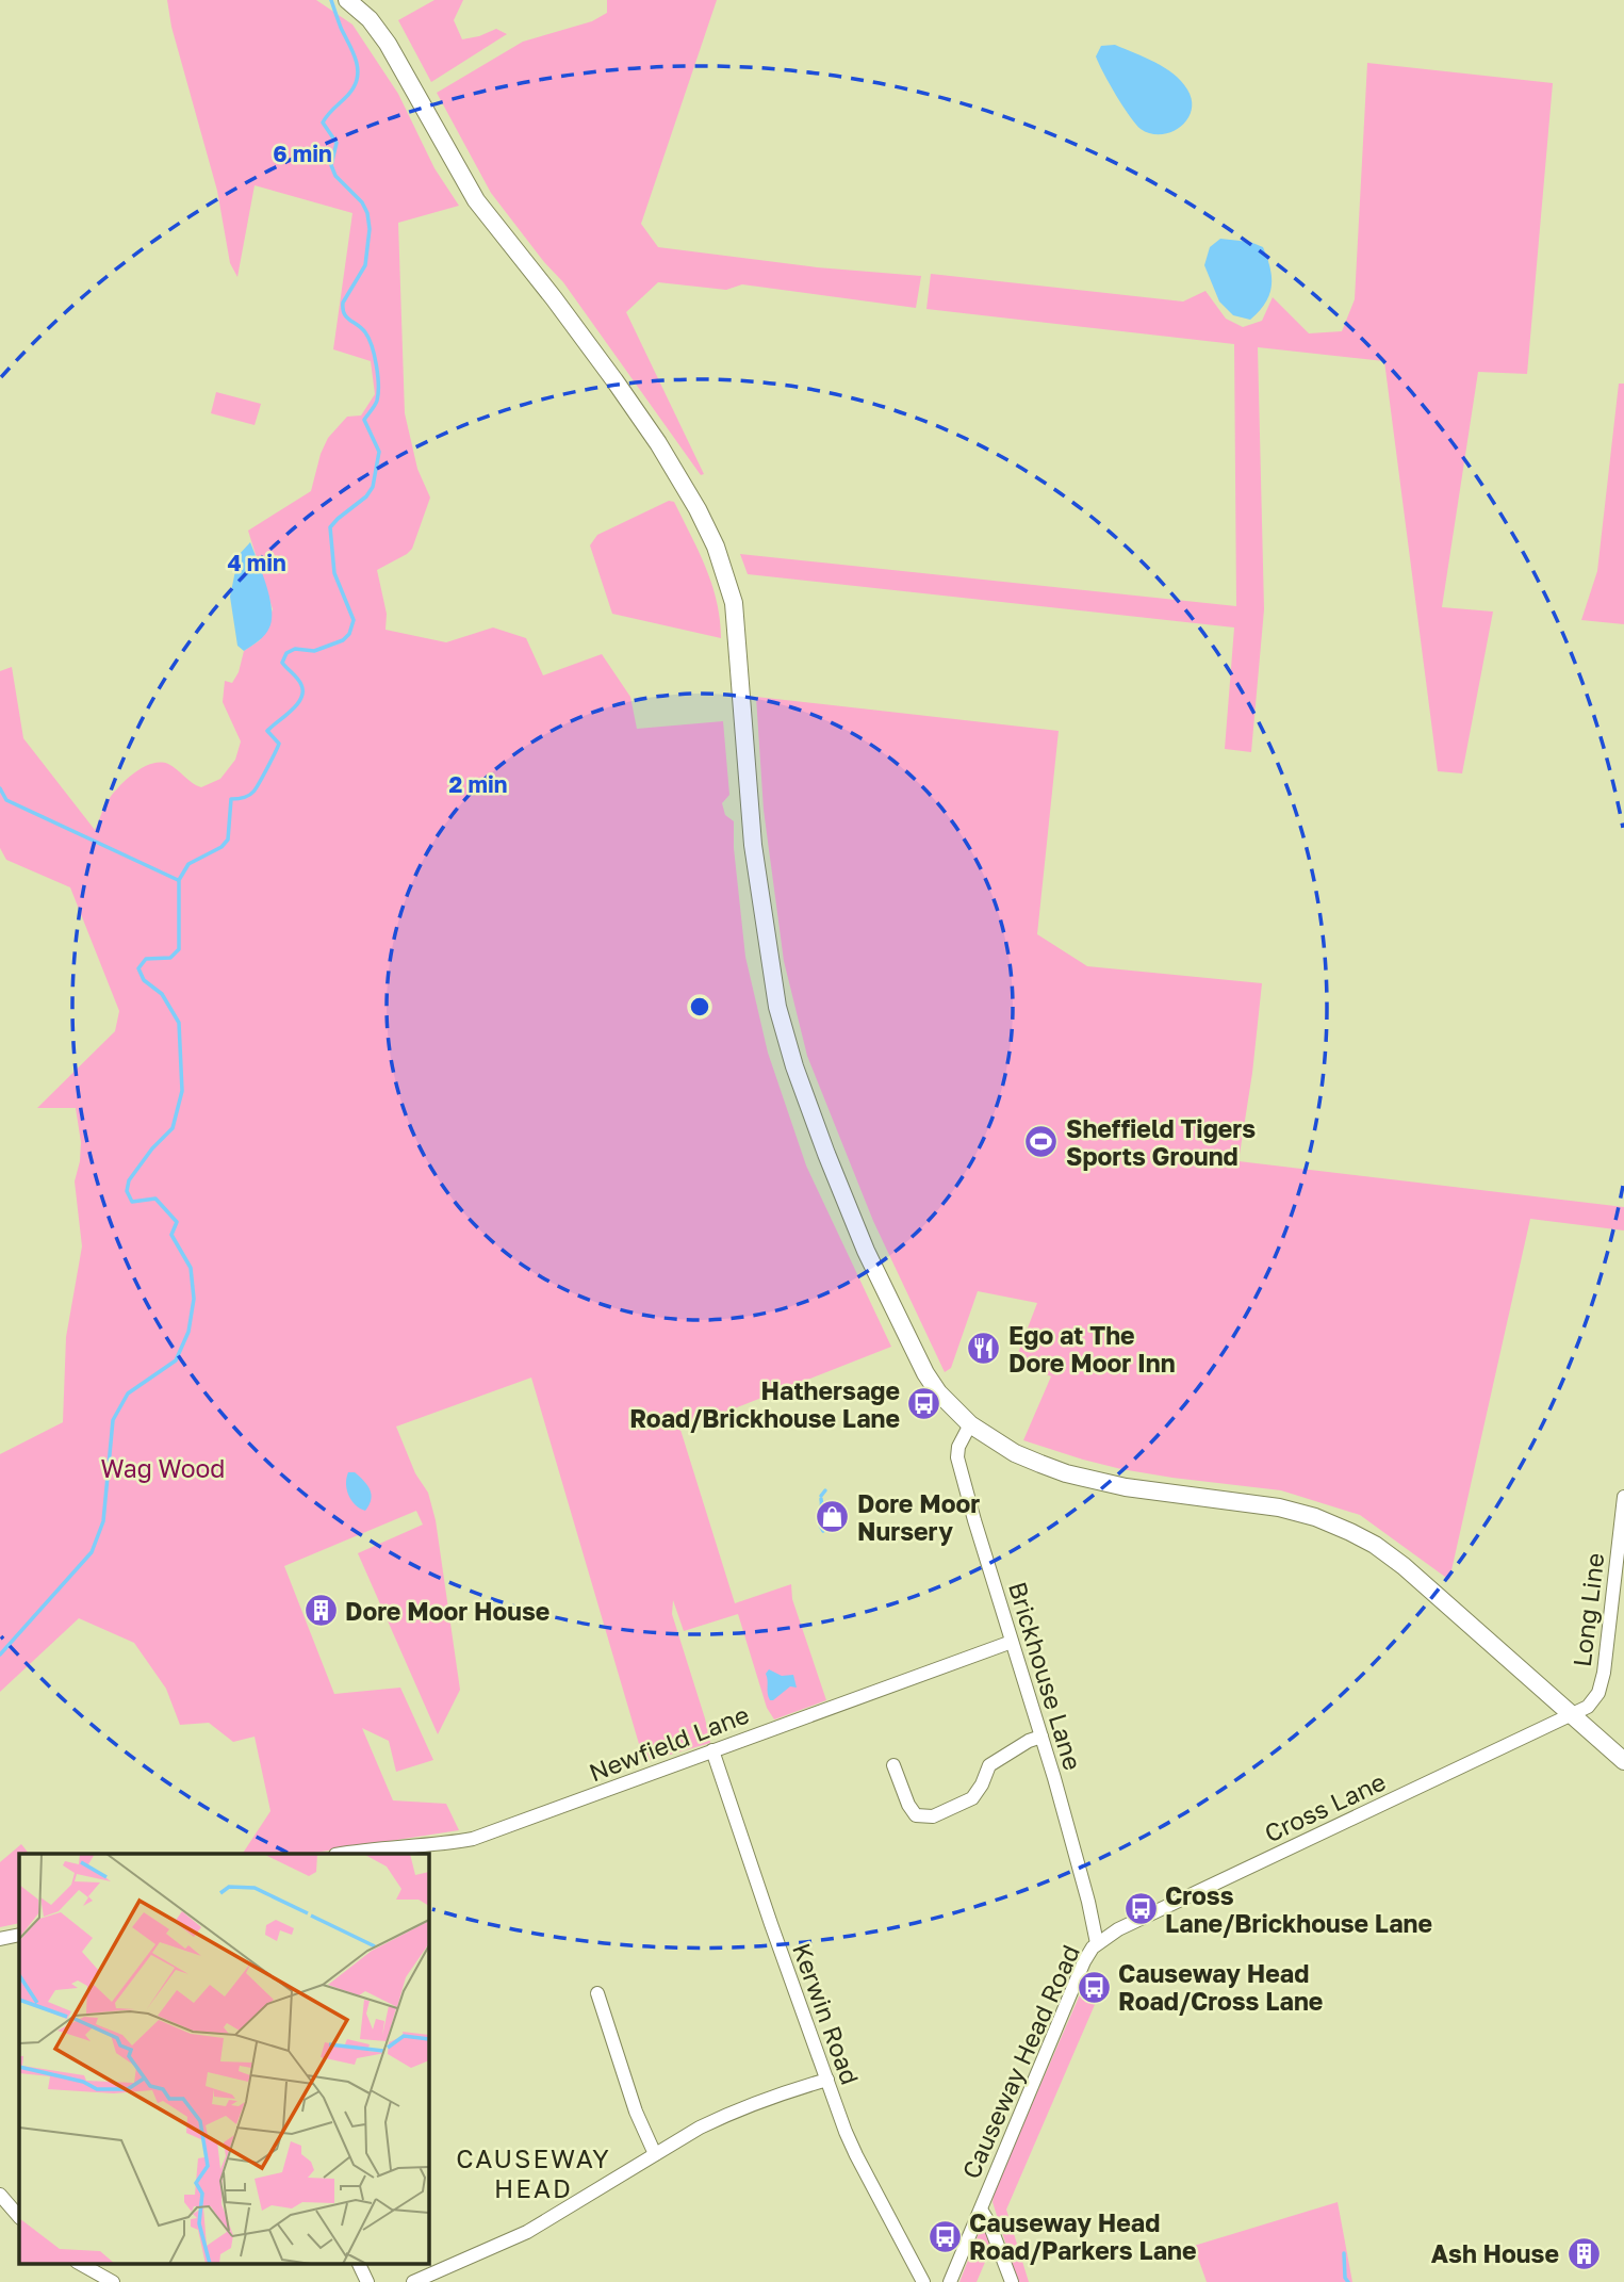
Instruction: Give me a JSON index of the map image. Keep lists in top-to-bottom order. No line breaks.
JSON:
{"streets":{"street":["Long Line","Brickhouse Lane","Newfield Lane","Cross Lane","Kerwin Road","Causeway Head Road"]},"crossings":[["Long Line","Cross Lane"],["Brickhouse Lane","Newfield Lane"],["Brickhouse Lane","Cross Lane"],["Brickhouse Lane","Causeway Head Road"],["Newfield Lane","Kerwin Road"],["Cross Lane","Causeway Head Road"]],"districts":["CAUSEWAY HEAD"],"parks":["Wag Wood"],"places":{"sports":["Sheffield Tigers Sports Ground"],"restaurant":["Ego at The Dore Moor Inn"],"bus stop":["Hathersage Road/Brickhouse Lane","Cross Lane/Brickhouse Lane","Causeway Head Road/Cross Lane","Causeway Head Road/Parkers Lane"],"shop":["Dore Moor Nursery"],"building":["Dore Moor House","Ash House"]},"rings":["6 min","4 min","2 min"]}
